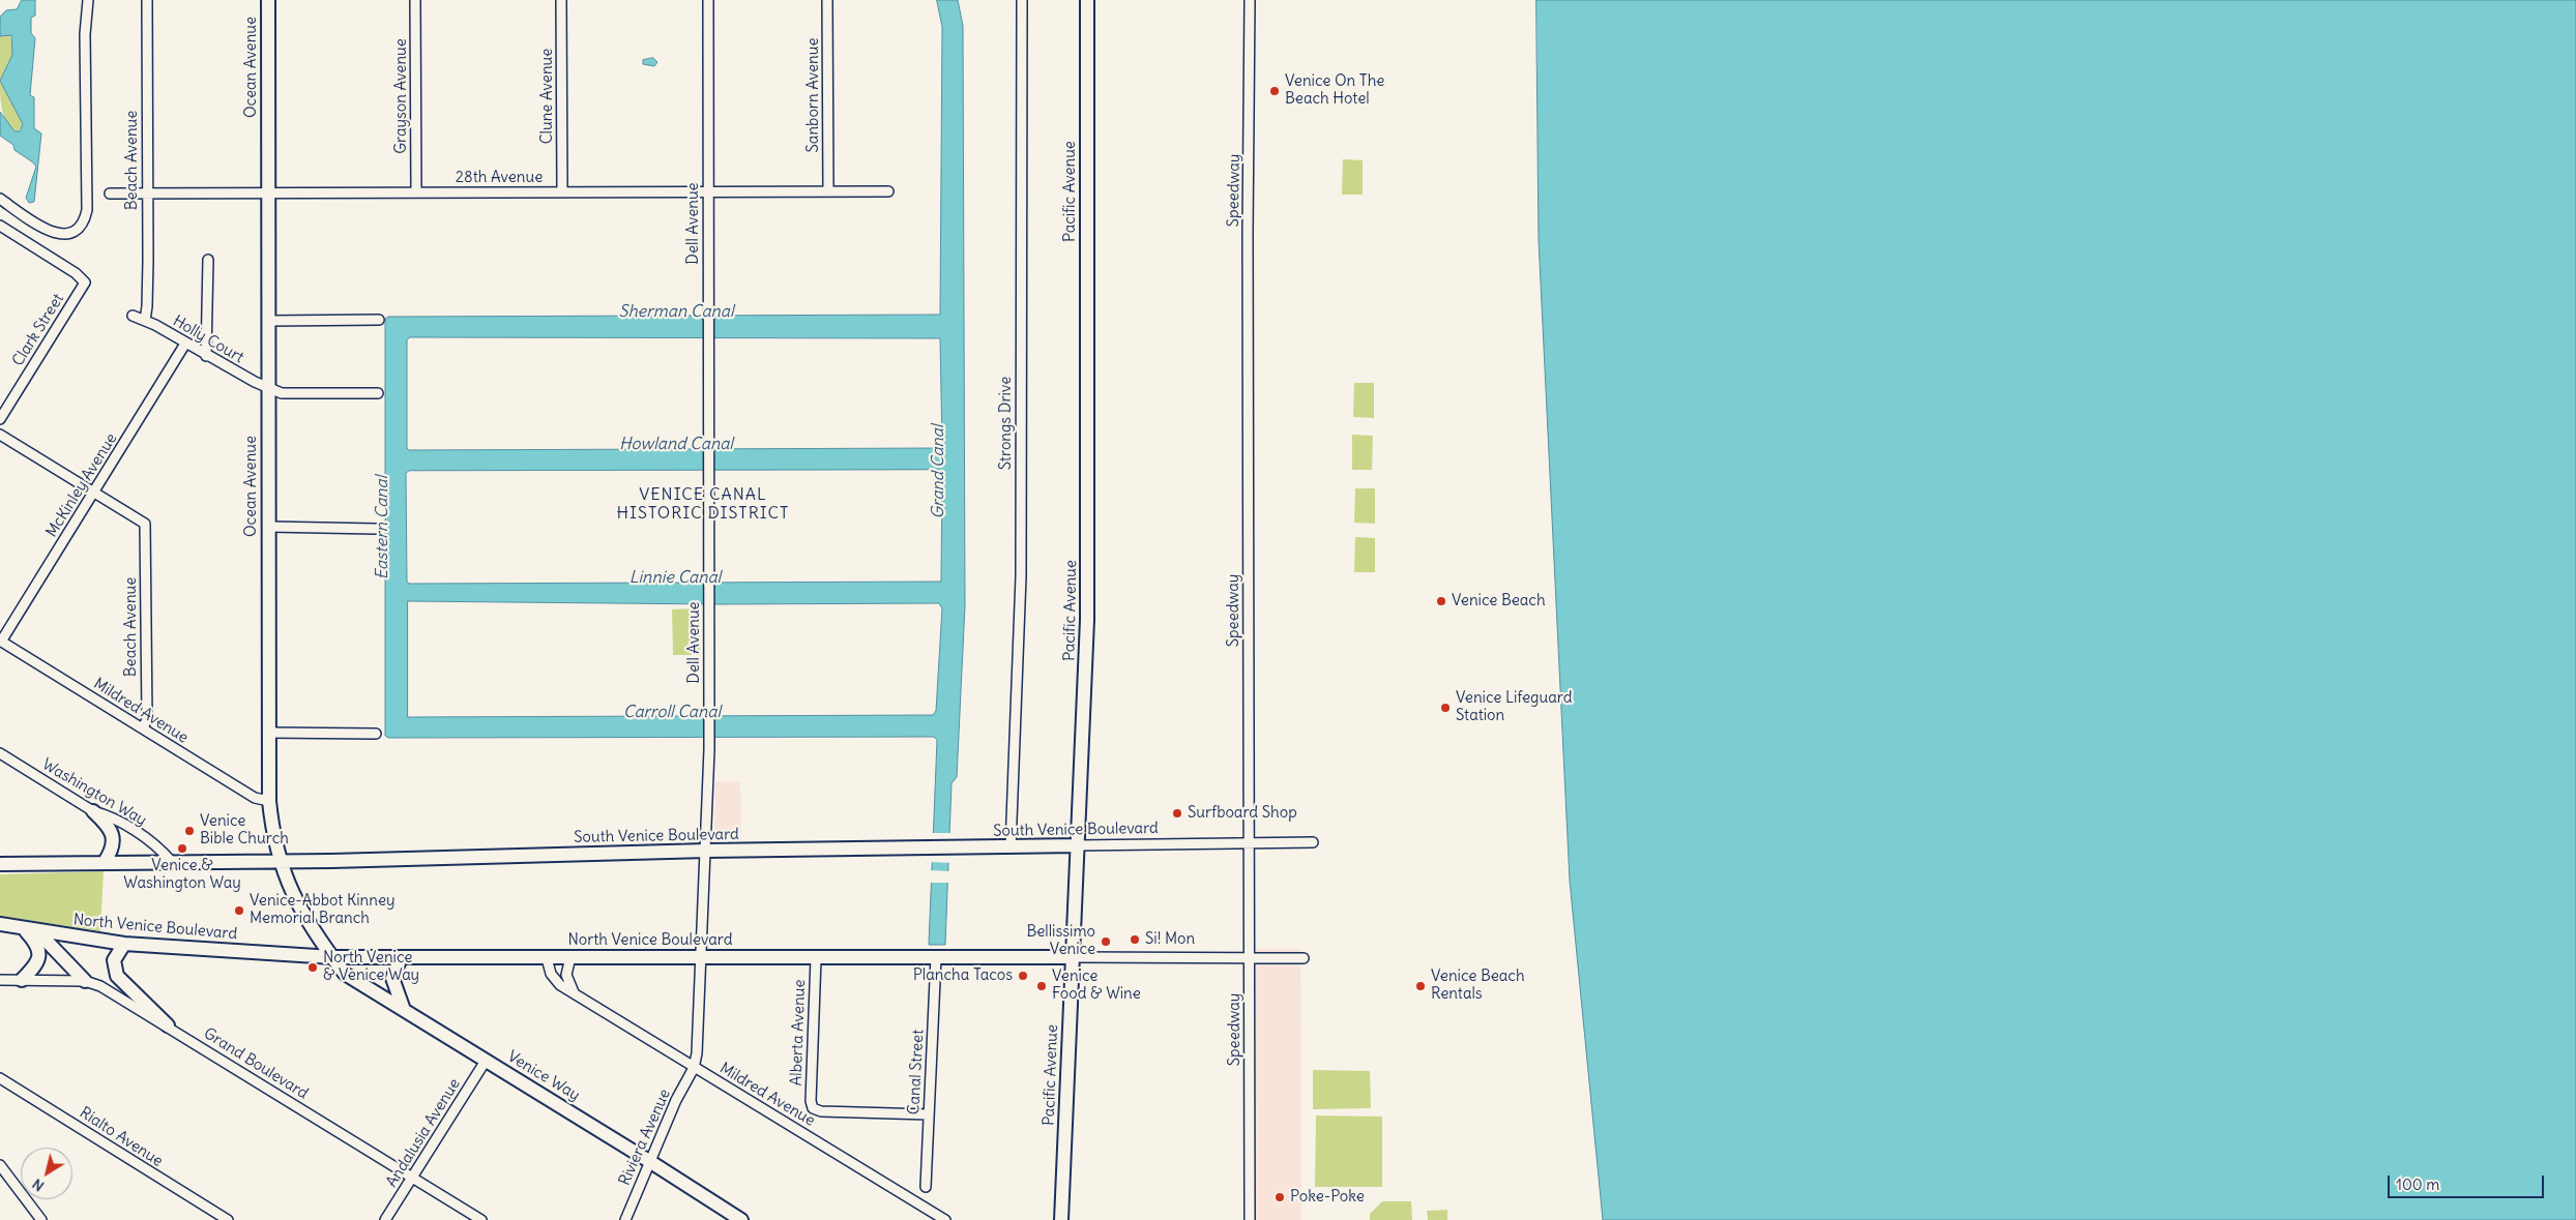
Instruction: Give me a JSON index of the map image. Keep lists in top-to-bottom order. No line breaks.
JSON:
{"streets":{"main road":["Ocean Avenue","Pacific Avenue","South Venice Boulevard","North Venice Boulevard","Venice Way"],"street":["Sanborn Avenue","Grayson Avenue","Clune Avenue","Beach Avenue","28th Avenue","Speedway","Dell Avenue","Clark Street","Holly Court","Strongs Drive","McKinley Avenue","Mildred Avenue","Washington Way","Alberta Avenue","Grand Boulevard","Canal Street","Andalusia Avenue","Rialto Avenue","Riviera Avenue"]},"crossings":[["Ocean Avenue","28th Avenue"],["Ocean Avenue","Holly Court"],["Ocean Avenue","Mildred Avenue"],["Ocean Avenue","South Venice Boulevard"],["Ocean Avenue","North Venice Boulevard"],["Ocean Avenue","Venice Way"],["Sanborn Avenue","28th Avenue"],["Grayson Avenue","28th Avenue"],["Clune Avenue","28th Avenue"],["Beach Avenue","28th Avenue"],["Beach Avenue","Holly Court"],["Beach Avenue","McKinley Avenue"],["Beach Avenue","Mildred Avenue"],["28th Avenue","Dell Avenue"],["Speedway","South Venice Boulevard"],["Speedway","North Venice Boulevard"],["Pacific Avenue","South Venice Boulevard"],["Pacific Avenue","North Venice Boulevard"],["Dell Avenue","Mildred Avenue"],["Dell Avenue","South Venice Boulevard"],["Dell Avenue","North Venice Boulevard"],["Dell Avenue","Riviera Avenue"],["Holly Court","McKinley Avenue"],["Strongs Drive","South Venice Boulevard"],["McKinley Avenue","Mildred Avenue"],["Mildred Avenue","North Venice Boulevard"],["Mildred Avenue","Riviera Avenue"],["Washington Way","South Venice Boulevard"],["North Venice Boulevard","Alberta Avenue"],["North Venice Boulevard","Canal Street"],["North Venice Boulevard","Venice Way"],["Alberta Avenue","Canal Street"],["Grand Boulevard","Andalusia Avenue"],["Venice Way","Andalusia Avenue"],["Venice Way","Riviera Avenue"]],"districts":["VENICE CANAL HISTORIC DISTRICT"],"water":["Sherman Canal","Howland Canal","Grand Canal","Eastern Canal","Linnie Canal","Carroll Canal"],"places":["Venice On The Beach Hotel","Venice Beach","Venice Lifeguard Station","Surfboard Shop","Venice Bible Church","Venice & Washington Way","Venice-Abbot Kinney Memorial Branch","Si! Mon","Bellissimo Venice","North Venice & Venice Way","Plancha Tacos","Venice Food & Wine","Venice Beach Rentals","Poke-Poke"],"scale_bar":"100 m","north":"bottom left"}
